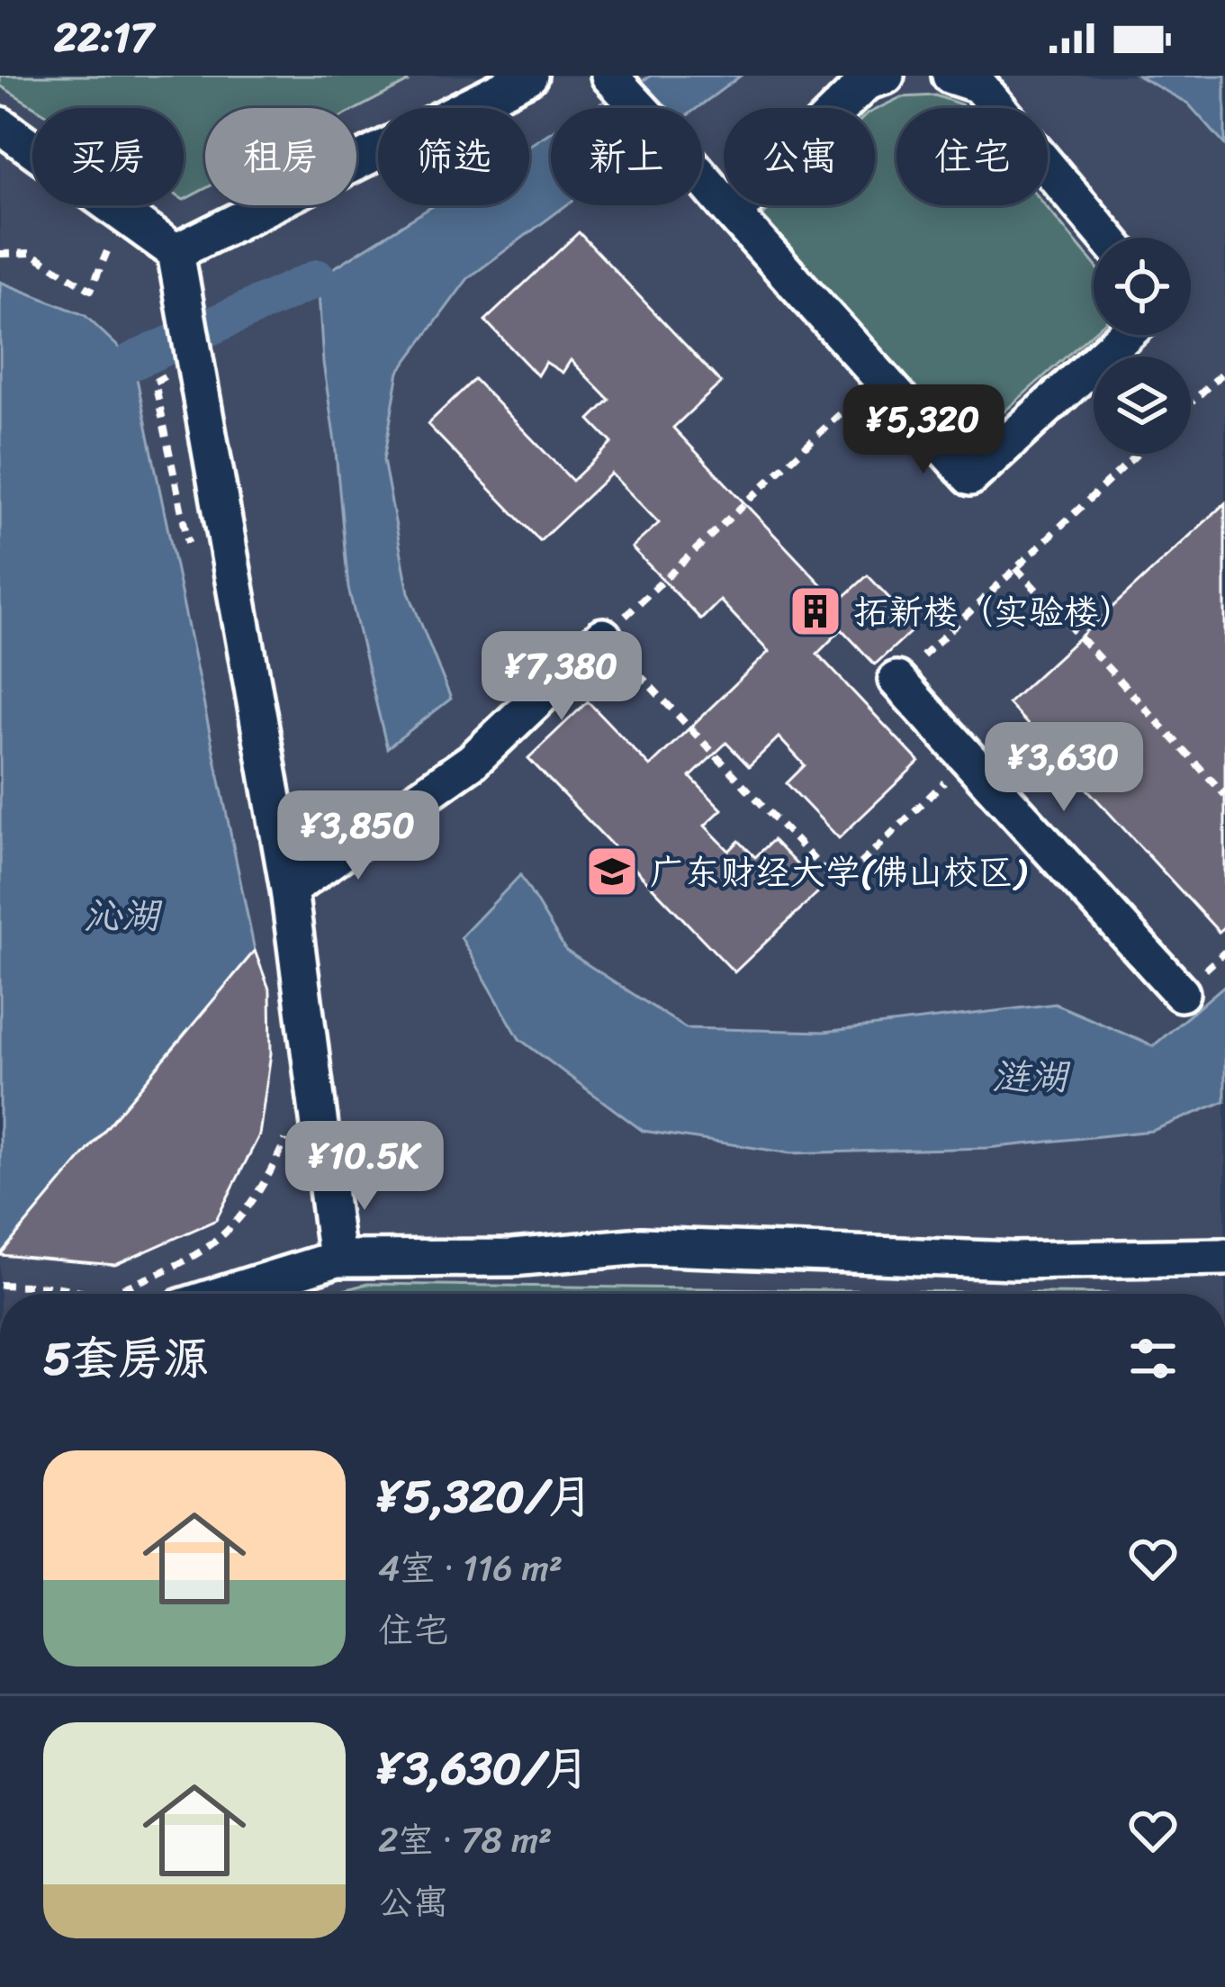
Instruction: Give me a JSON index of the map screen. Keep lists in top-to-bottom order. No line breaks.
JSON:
{"water":["沁湖","涟湖"],"places":{"building":["拓新楼（实验楼）"],"school or university":["广东财经大学(佛山校区)"]},"page":{"status":"22:17","chip":["买房","租房","筛选","新上","公寓","住宅"],"price":["¥5,320","¥7,380","¥3,630","¥3,850","¥10.5K"],"heading":"5套房源","list":[{"name":"¥5,320/月","note":"4室 · 116 m² · 住宅"},{"name":"¥3,630/月","note":"2室 · 78 m² · 公寓"}]}}
